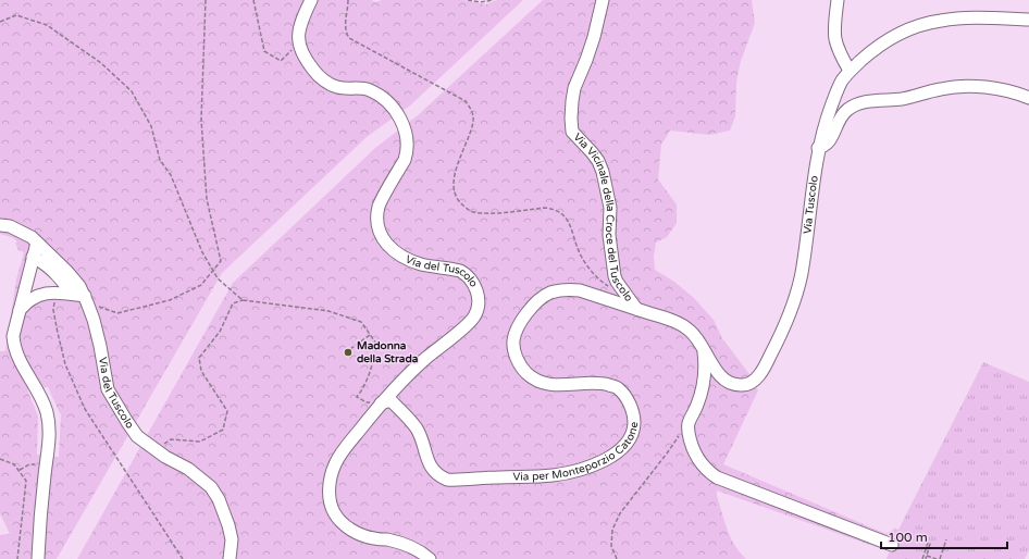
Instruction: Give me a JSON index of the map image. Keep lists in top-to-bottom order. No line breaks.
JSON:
{"streets":{"street":["Via Tuscolo","Via Vicinale della Croce del Tuscolo","Via del Tuscolo","Via per Monteporzio Catone"]},"crossings":[["Via Tuscolo","Via Vicinale della Croce del Tuscolo"],["Via Tuscolo","Via per Monteporzio Catone"],["Via Vicinale della Croce del Tuscolo","Via per Monteporzio Catone"]],"places":["Madonna della Strada"],"scale_bar":"100 m"}
